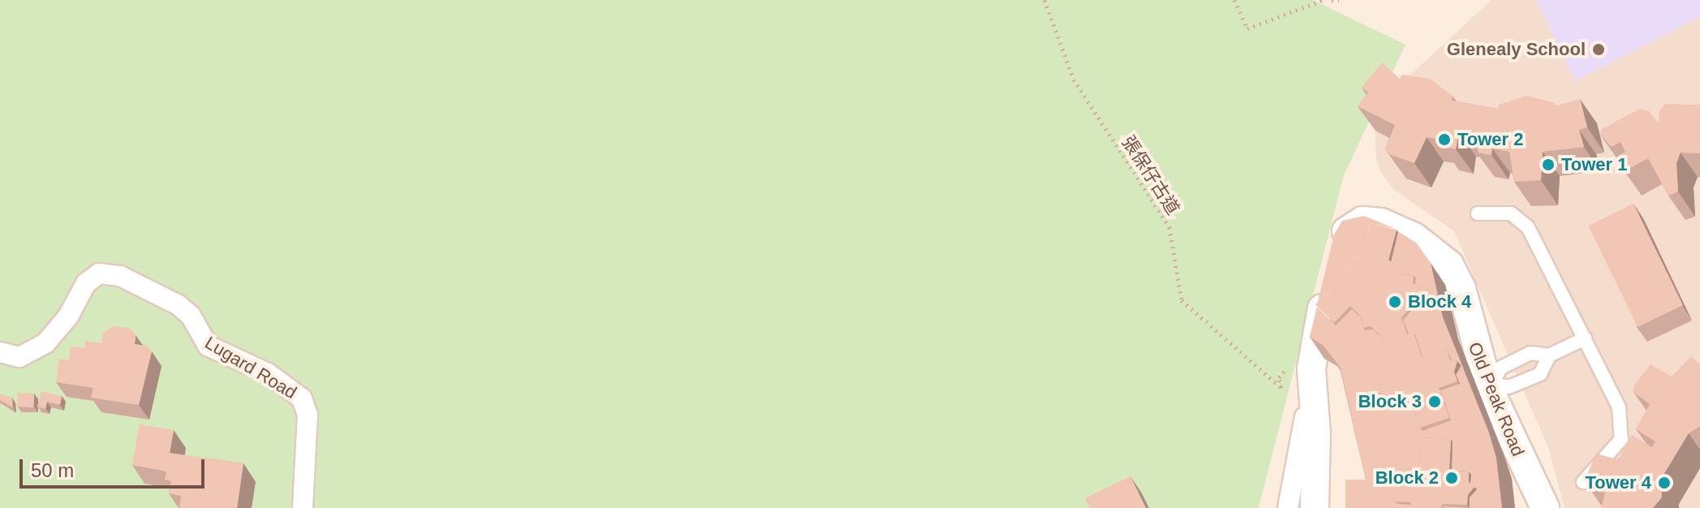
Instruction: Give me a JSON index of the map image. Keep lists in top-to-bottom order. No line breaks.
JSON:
{"streets":{"street":["Lugard Road","Old Peak Road"],"path":["張保仔古道"]},"places":["Glenealy School","Tower 2","Tower 1","Block 4","Block 3","Block 2","Tower 4"],"scale_bar":"50 m"}
